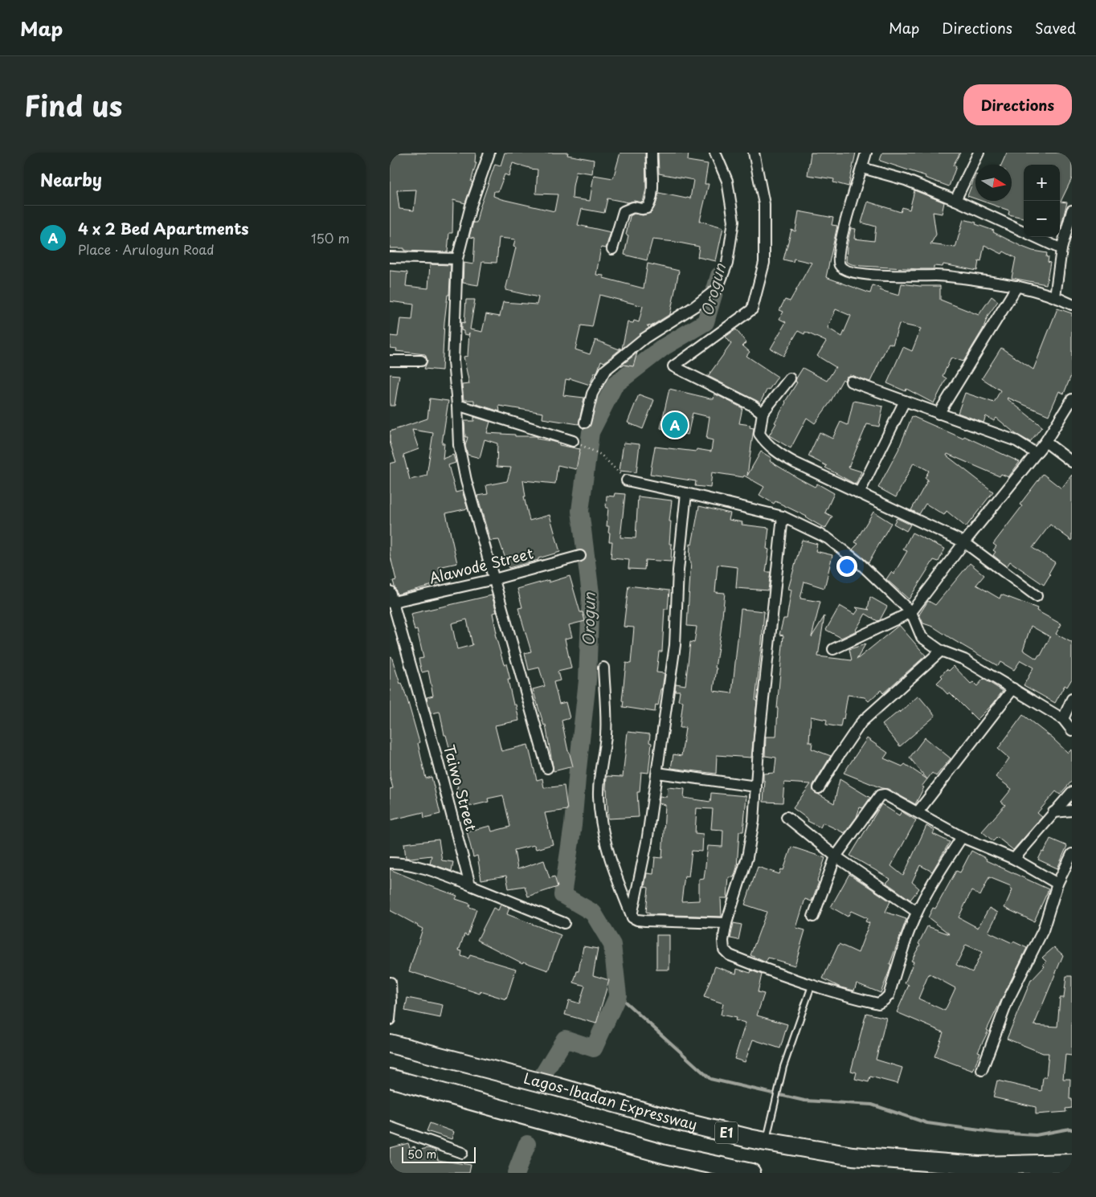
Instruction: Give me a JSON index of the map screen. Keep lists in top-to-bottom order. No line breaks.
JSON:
{"streets":{"highway":["Lagos-Ibadan Expressway","E1"],"street":["Alawode Street","Taiwo Street"]},"crossings":[["Alawode Street","Taiwo Street"]],"water":["Orogun"],"scale_bar":"50 m","north":"right","page":{"header":"Map","nav":["Map","Directions","Saved"],"title":"Find us","buttons":"Directions","heading":"Nearby","map_buttons":["+","−"],"list":[{"mark":"A","name":"4 x 2 Bed Apartments","note":"Place · Arulogun Road","value":"150 m"}],"pins":"A","scale":"50 m"}}
